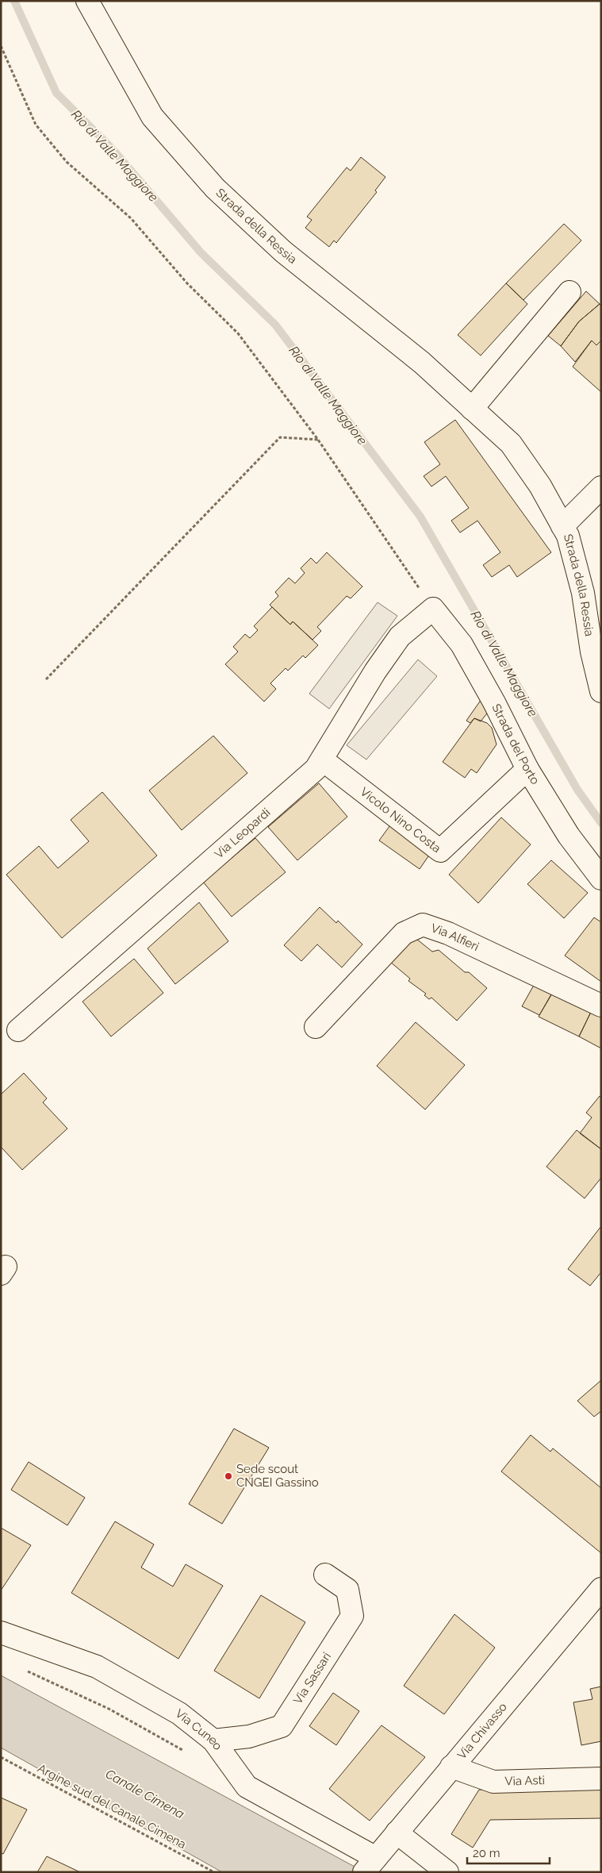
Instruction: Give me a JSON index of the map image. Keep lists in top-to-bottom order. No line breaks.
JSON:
{"streets":{"street":["Strada della Ressia","Strada del Porto","Vicolo Nino Costa","Via Leopardi","Via Alfieri","Via Sassari","Via Chivasso","Via Cuneo","Via Asti"],"path":["Argine sud del Canale Cimena"]},"crossings":[["Strada del Porto","Vicolo Nino Costa"],["Strada del Porto","Via Leopardi"],["Vicolo Nino Costa","Via Leopardi"],["Via Sassari","Via Cuneo"],["Via Chivasso","Via Cuneo"],["Via Chivasso","Via Asti"]],"water":["Rio di Valle Maggiore","Canale Cimena"],"places":["Sede scout CNGEI Gassino"],"scale_bar":"20 m"}
